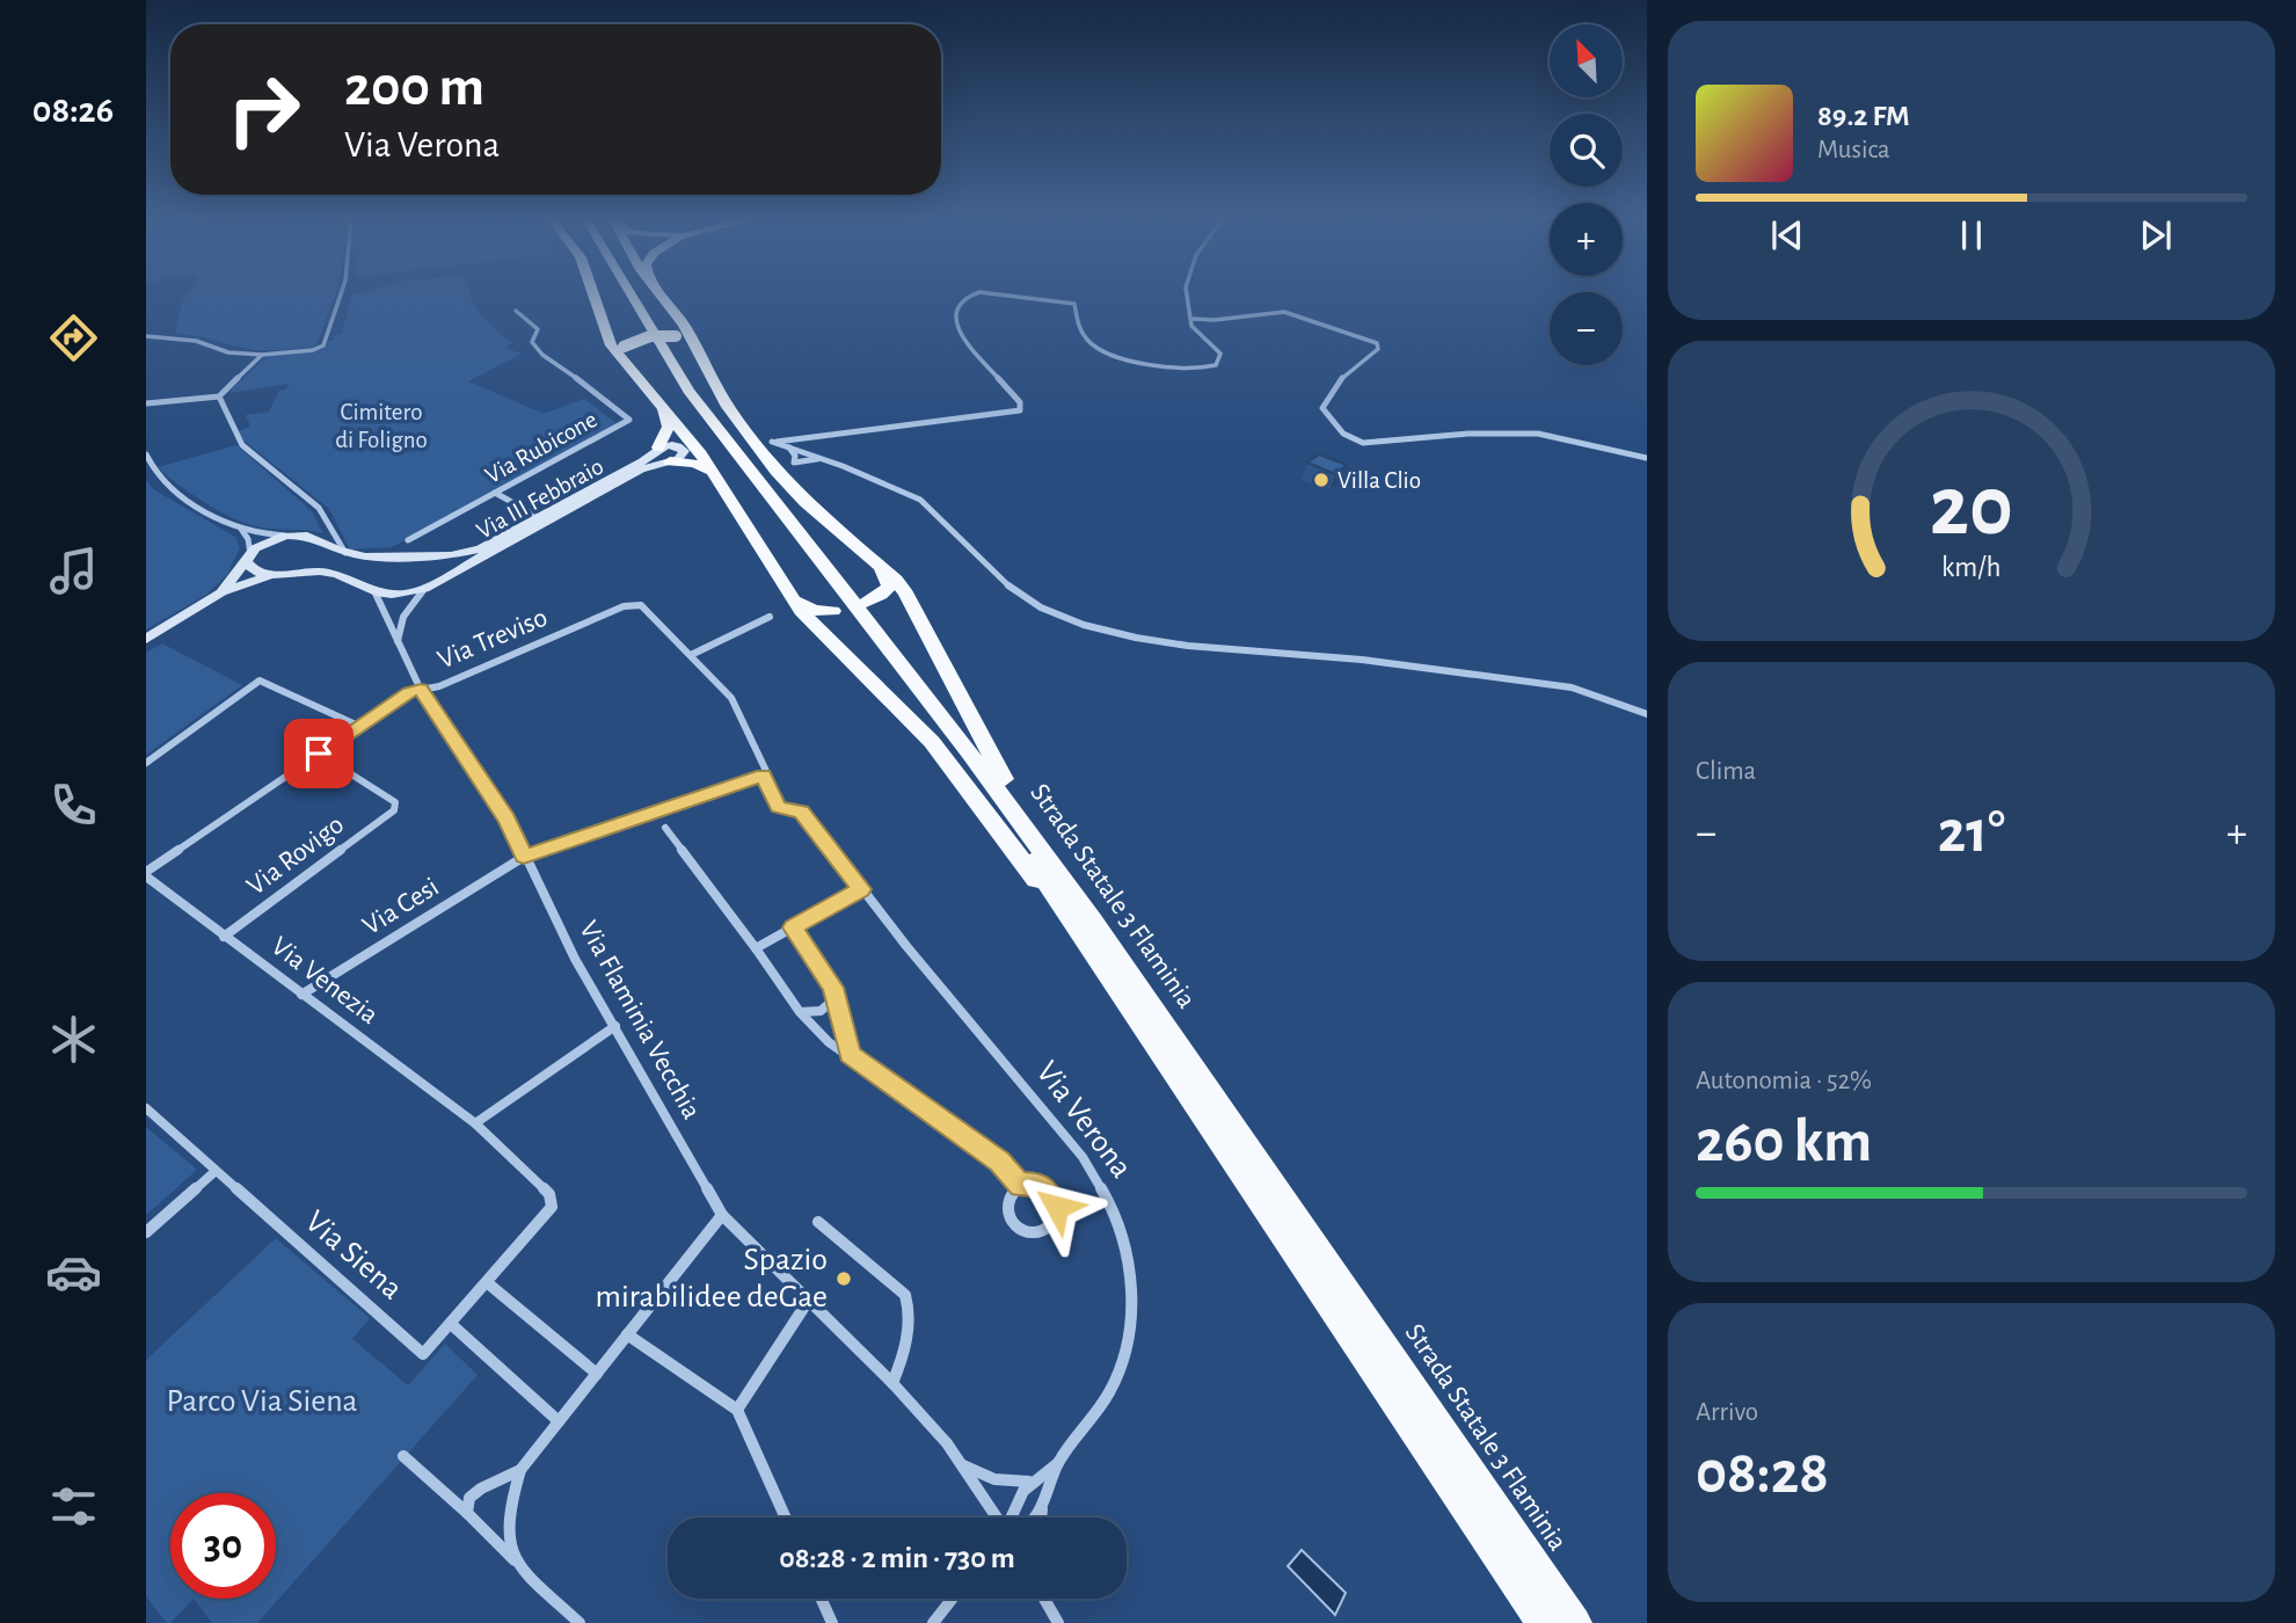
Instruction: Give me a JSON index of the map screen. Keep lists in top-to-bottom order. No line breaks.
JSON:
{"streets":{"highway":["Strada Statale 3 Flaminia"],"main road":["Via III Febbraio"],"street":["Via Rubicone","Via Treviso","Via Rovigo","Via Cesi","Via Venezia","Via Flaminia Vecchia","Via Verona","Via Siena"]},"crossings":[["Via Treviso","Via Rovigo"],["Via Treviso","Via Venezia"],["Via Treviso","Via Flaminia Vecchia"],["Via Treviso","Via Verona"],["Via Rovigo","Via Venezia"],["Via Cesi","Via Venezia"],["Via Cesi","Via Flaminia Vecchia"],["Via Venezia","Via Siena"]],"parks":["Cimitero di Foligno","Parco Via Siena"],"places":["Villa Clio","Spazio mirabilidee deGae"],"north":"top left","page":{"tabs":"08:26","map_buttons":["+","−"],"turn":["200 m","Via Verona"],"song":["89.2 FM","Musica"],"tile":["Clima",["Autonomia · 52%","260 km"],["Arrivo","08:28"]],"heat":["−","21°","+"],"limit":"30","trip":"08:28 · 2 min · 730 m","gauge":["20","km/h"]}}
